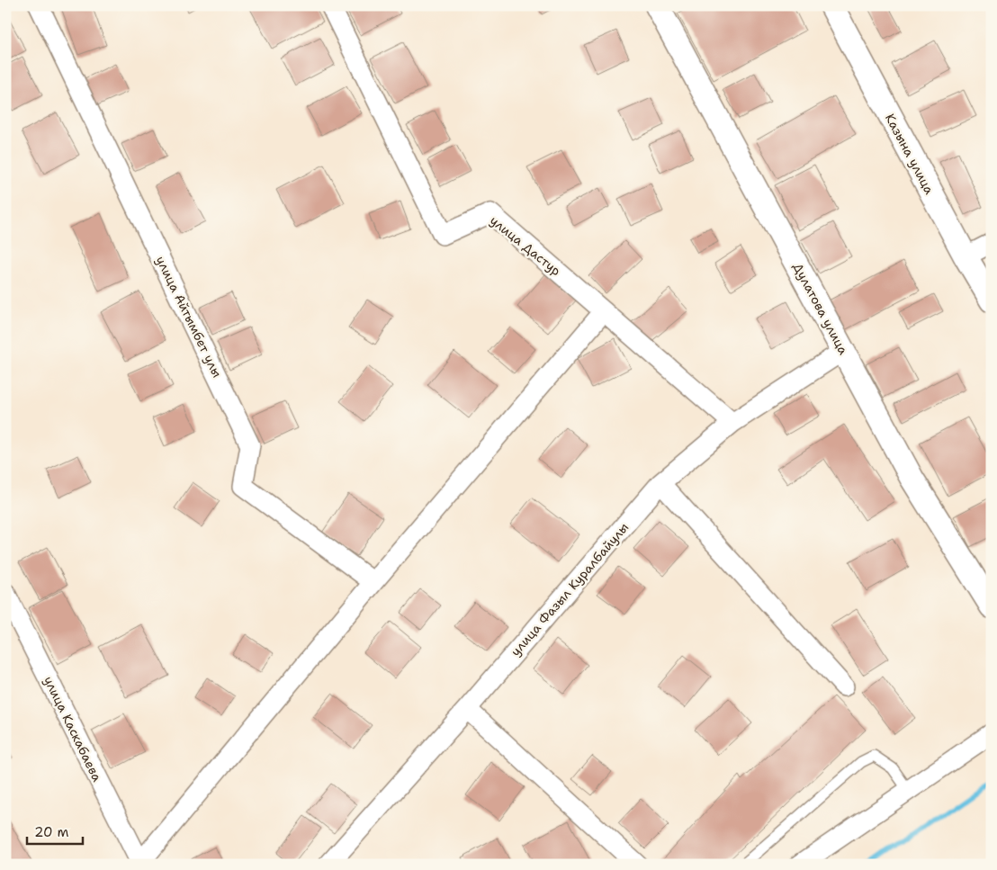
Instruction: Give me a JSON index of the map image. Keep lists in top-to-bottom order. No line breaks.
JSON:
{"streets":{"street":["Казына улица","улица Дастур","Дулатова улица","улица Айтымбет улы","улица Фазыл Куралбайулы","улица Каскабаева"]},"crossings":[["улица Дастур","улица Фазыл Куралбайулы"],["Дулатова улица","улица Фазыл Куралбайулы"]],"scale_bar":"20 m"}
